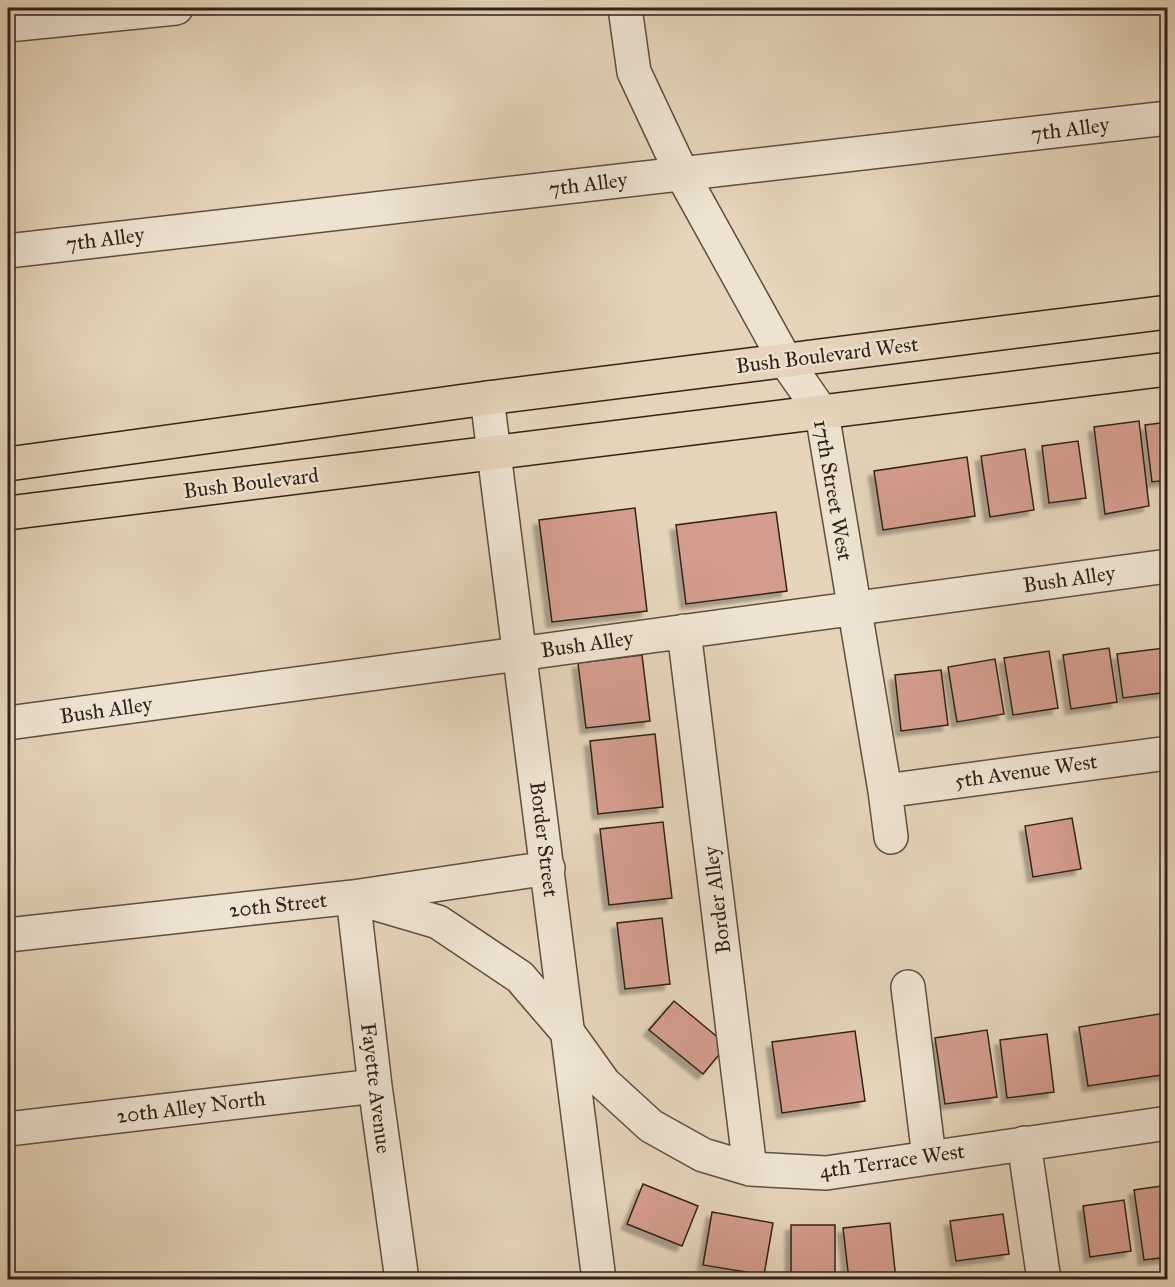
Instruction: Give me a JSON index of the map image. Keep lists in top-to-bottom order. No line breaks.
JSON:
{"streets":{"main road":["Bush Boulevard West","Bush Boulevard"],"street":["7th Alley","17th Street West","Bush Alley","5th Avenue West","Border Street","Border Alley","20th Street","Fayette Avenue","20th Alley North","4th Terrace West"]},"crossings":[["7th Alley","17th Street West"],["Bush Boulevard West","17th Street West"],["Bush Boulevard West","Border Street"],["Bush Boulevard","Border Street"],["17th Street West","Bush Alley"],["17th Street West","5th Avenue West"],["Bush Alley","Border Street"],["Bush Alley","Border Alley"],["Border Street","20th Street"],["Border Street","4th Terrace West"],["Border Alley","4th Terrace West"],["20th Street","Fayette Avenue"],["20th Street","4th Terrace West"],["Fayette Avenue","20th Alley North"],["Fayette Avenue","4th Terrace West"]]}
